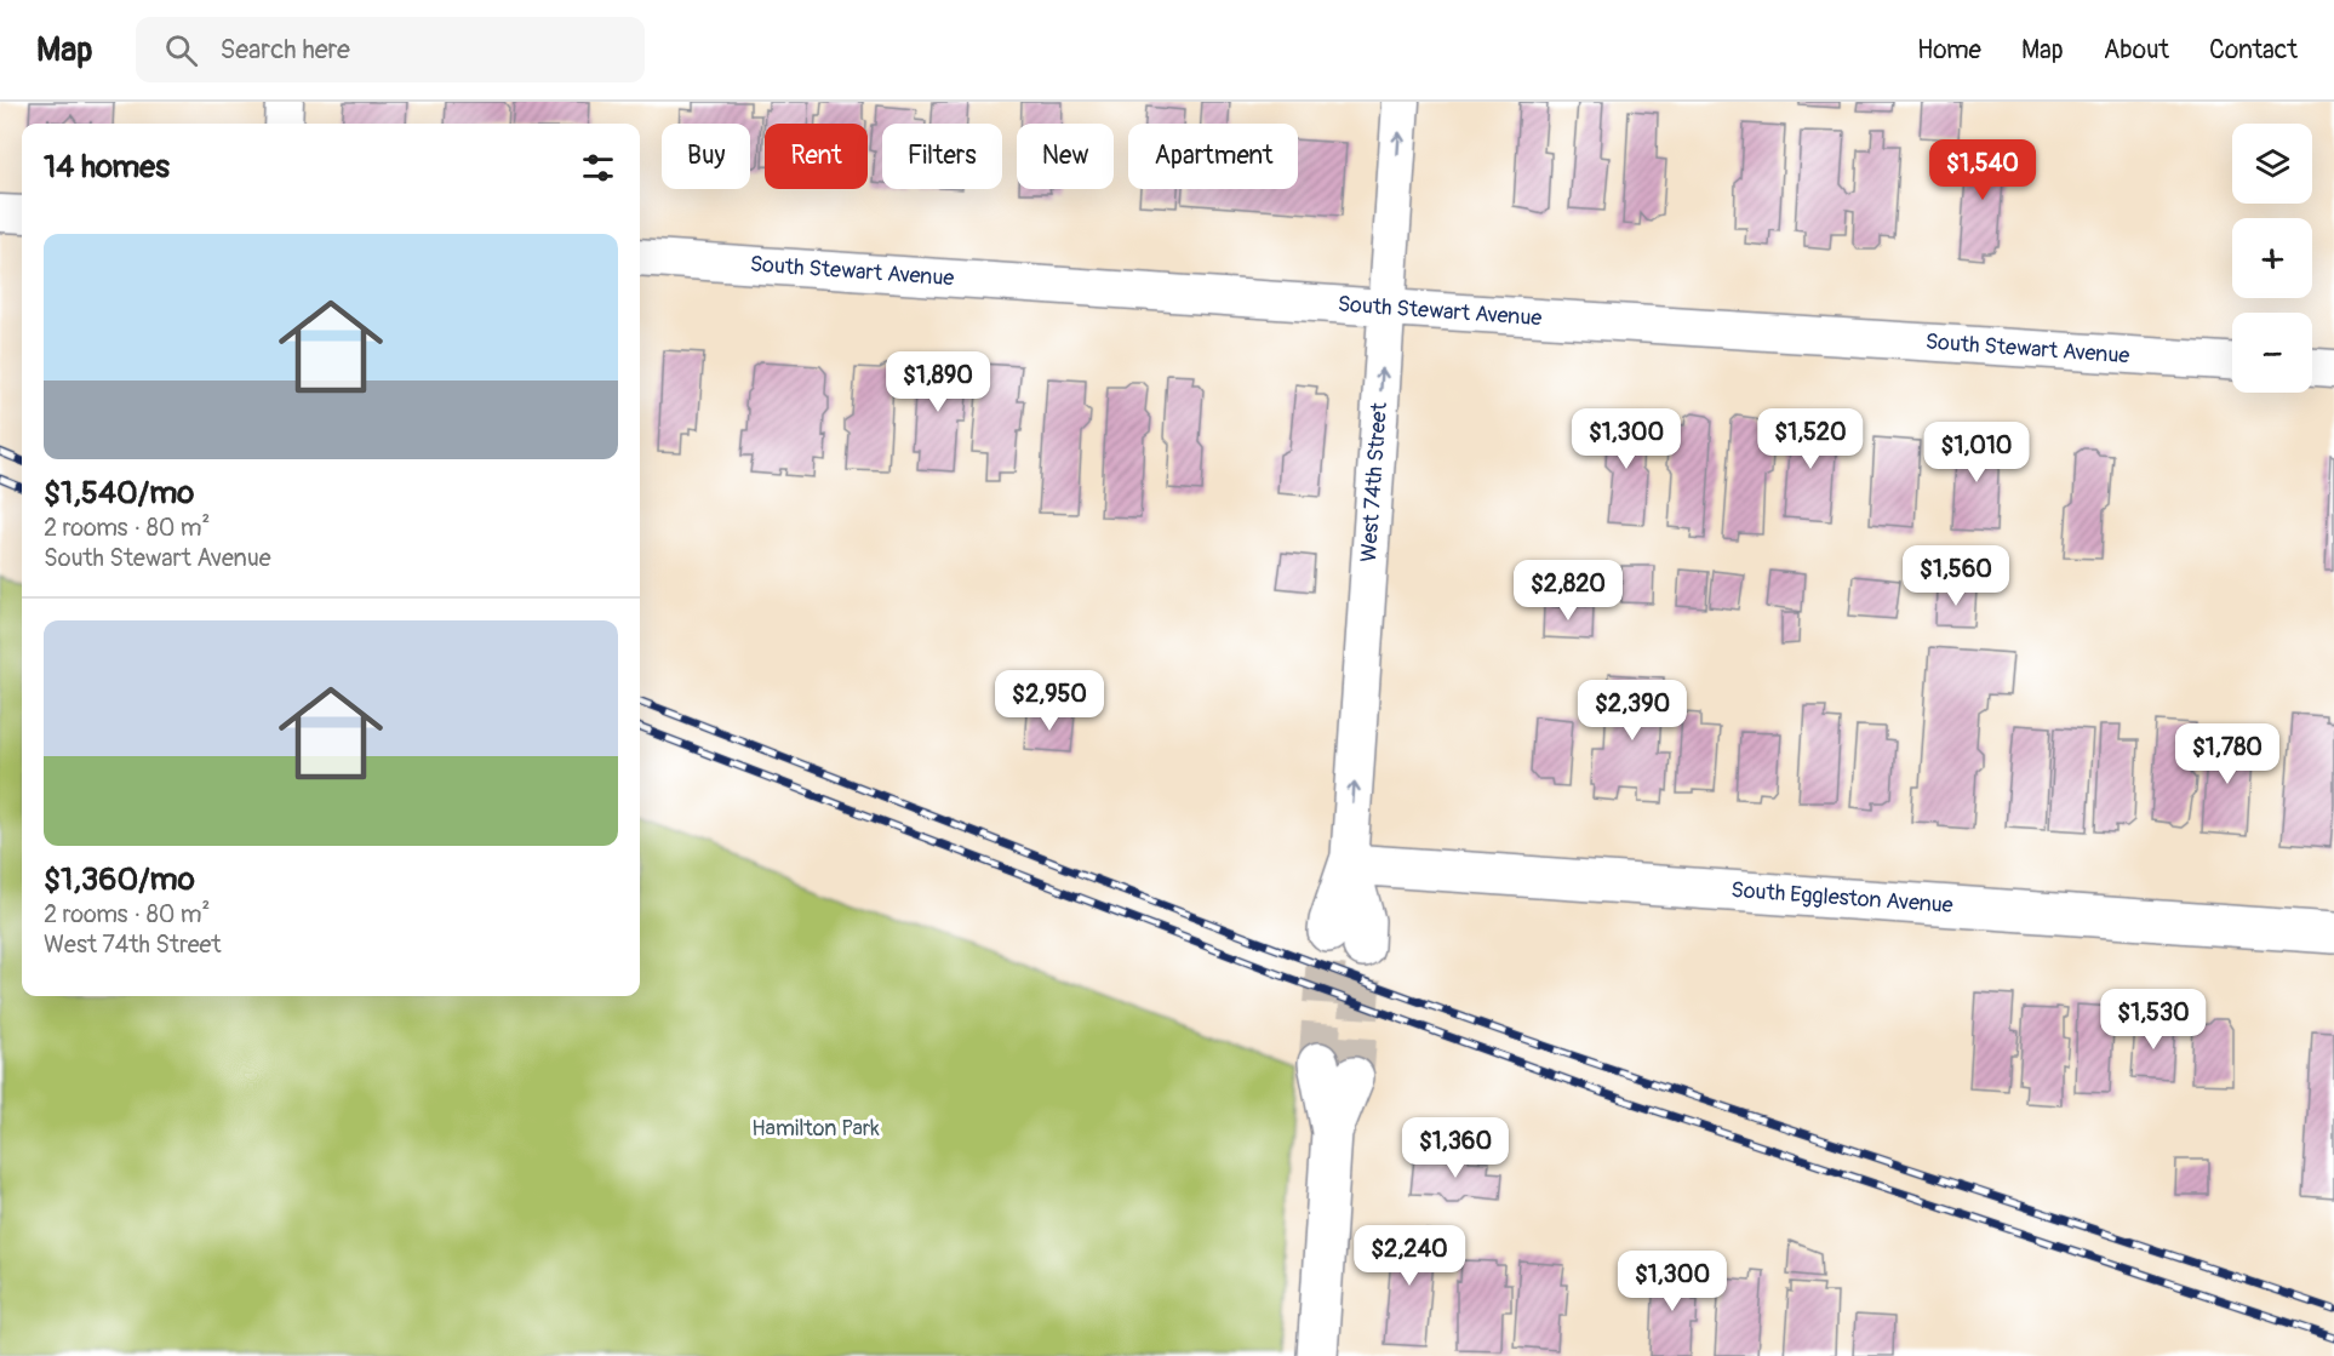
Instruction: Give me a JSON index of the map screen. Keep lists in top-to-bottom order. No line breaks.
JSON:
{"streets":{"street":["South Stewart Avenue","West 74th Street","South Eggleston Avenue"]},"crossings":[["South Stewart Avenue","West 74th Street"],["West 74th Street","South Eggleston Avenue"]],"one_way":["West 74th Street"],"parks":["Hamilton Park"],"page":{"header":"Map","search":"Search here","nav":["Home","Map","About","Contact"],"map_buttons":["+","−"],"chip":["Buy","Rent","Filters","New","Apartment"],"heading":"14 homes","price":["$1,540","$1,890","$1,300","$1,520","$1,010","$1,560","$2,820","$2,950","$2,390","$1,780","$1,530","$1,360","$2,240","$1,300"],"list":[{"name":"$1,540/mo","note":"2 rooms · 80 m² · South Stewart Avenue"},{"name":"$1,360/mo","note":"2 rooms · 80 m² · West 74th Street"}]}}
